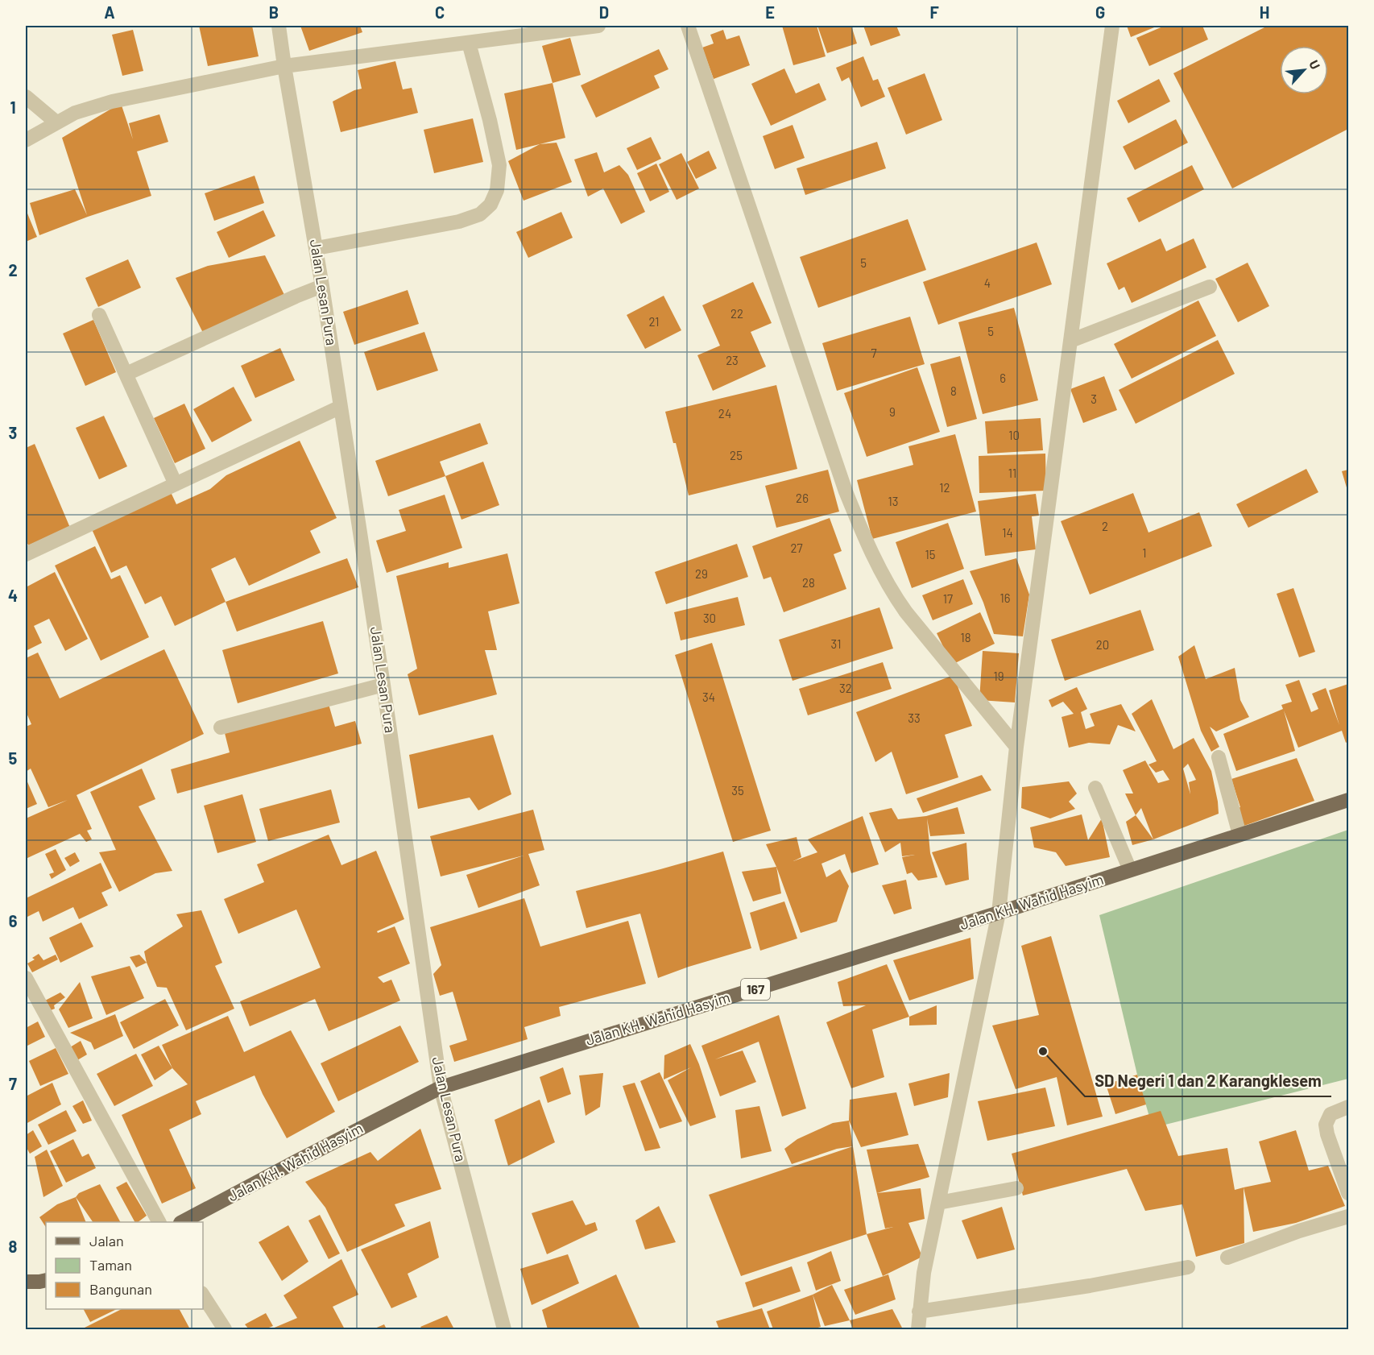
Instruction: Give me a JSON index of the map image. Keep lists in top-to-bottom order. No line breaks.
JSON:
{"streets":{"main road":["Jalan KH. Wahid Hasyim","167"],"street":["Jalan Lesan Pura"]},"crossings":[["Jalan Lesan Pura","Jalan KH. Wahid Hasyim"]],"places":["SD Negeri 1 dan 2 Karangklesem"],"house_numbers":["5","4","22","21","5","7","23","6","8","3","9","24","10","25","11","12","26","13","2","14","27","1","15","29","28","16","17","30","18","31","20","19","32","34","33","35"],"legend":["Jalan","Taman","Bangunan"],"north":"top right","grid":{"columns":["A","B","C","D","E","F","G","H"],"rows":["1","2","3","4","5","6","7","8"]}}
